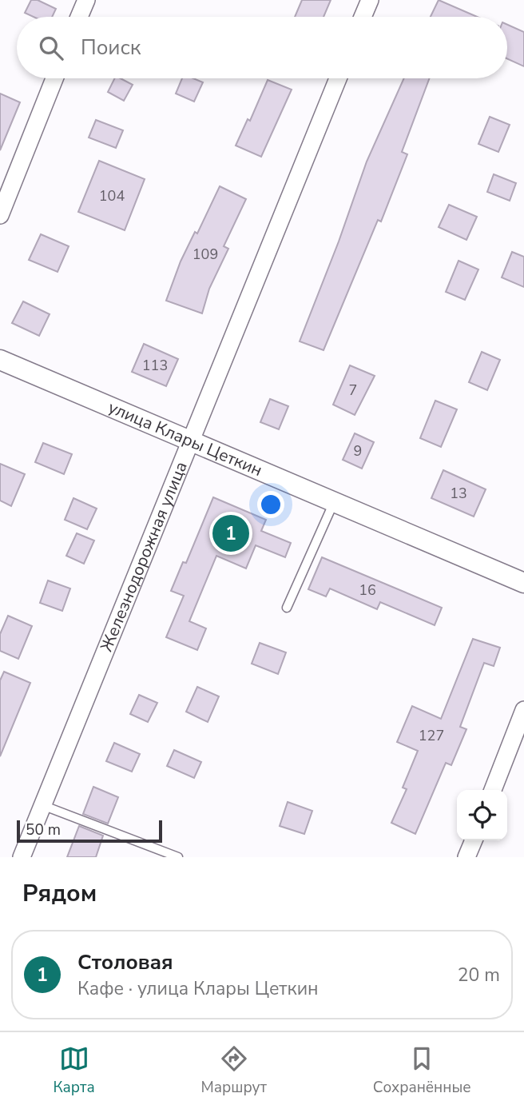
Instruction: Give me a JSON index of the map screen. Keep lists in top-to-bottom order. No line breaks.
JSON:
{"streets":{"street":["улица Клары Цеткин","Железнодорожная улица"]},"crossings":[["улица Клары Цеткин","Железнодорожная улица"]],"house_numbers":["104","109","113","7","9","13","16","127"],"scale_bar":"50 m","page":{"search":"Поиск","pins":"1","scale":"50 m","heading":"Рядом","list":[{"mark":"1","name":"Столовая","note":"Кафе · улица Клары Цеткин","value":"20 m"}],"nav":["Карта","Маршрут","Сохранённые"]}}
